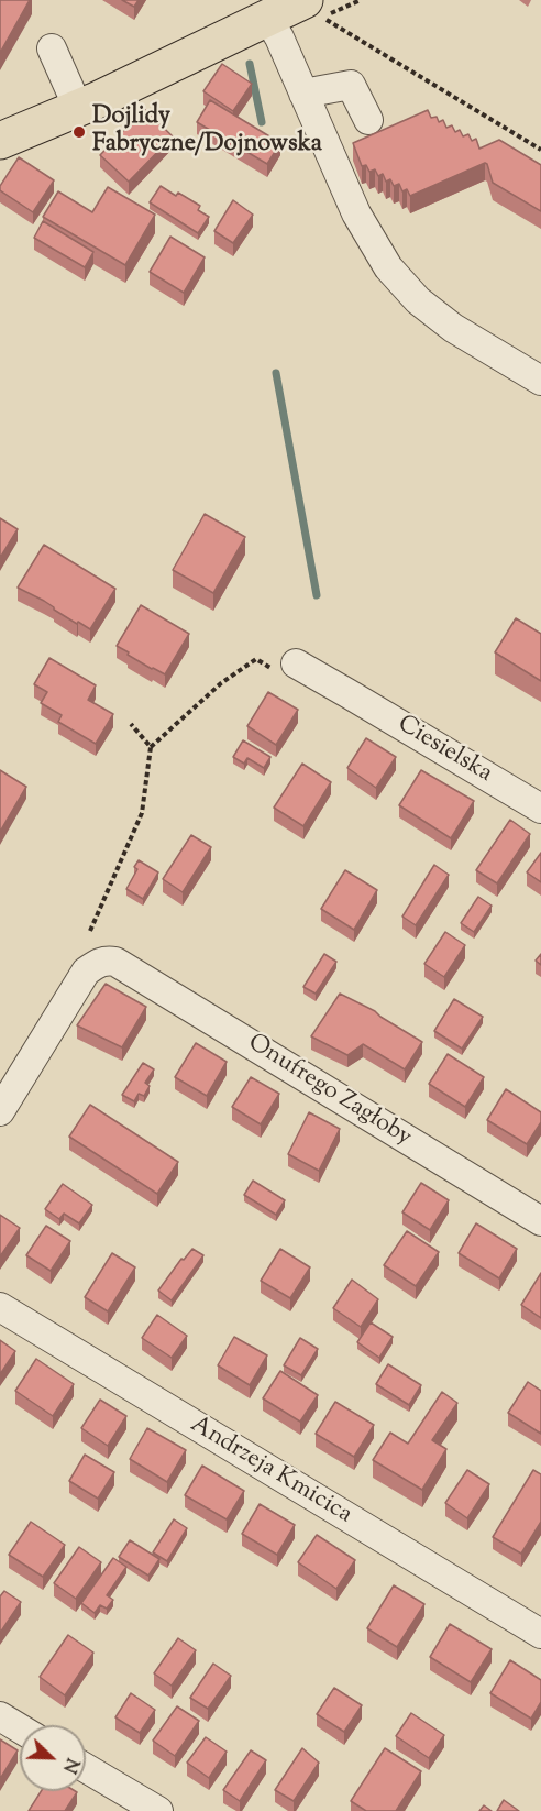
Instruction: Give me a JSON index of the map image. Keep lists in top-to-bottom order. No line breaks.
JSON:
{"streets":{"street":["Ciesielska","Onufrego Zagłoby","Andrzeja Kmicica"]},"places":["Dojlidy Fabryczne/Dojnowska"],"north":"bottom right"}
